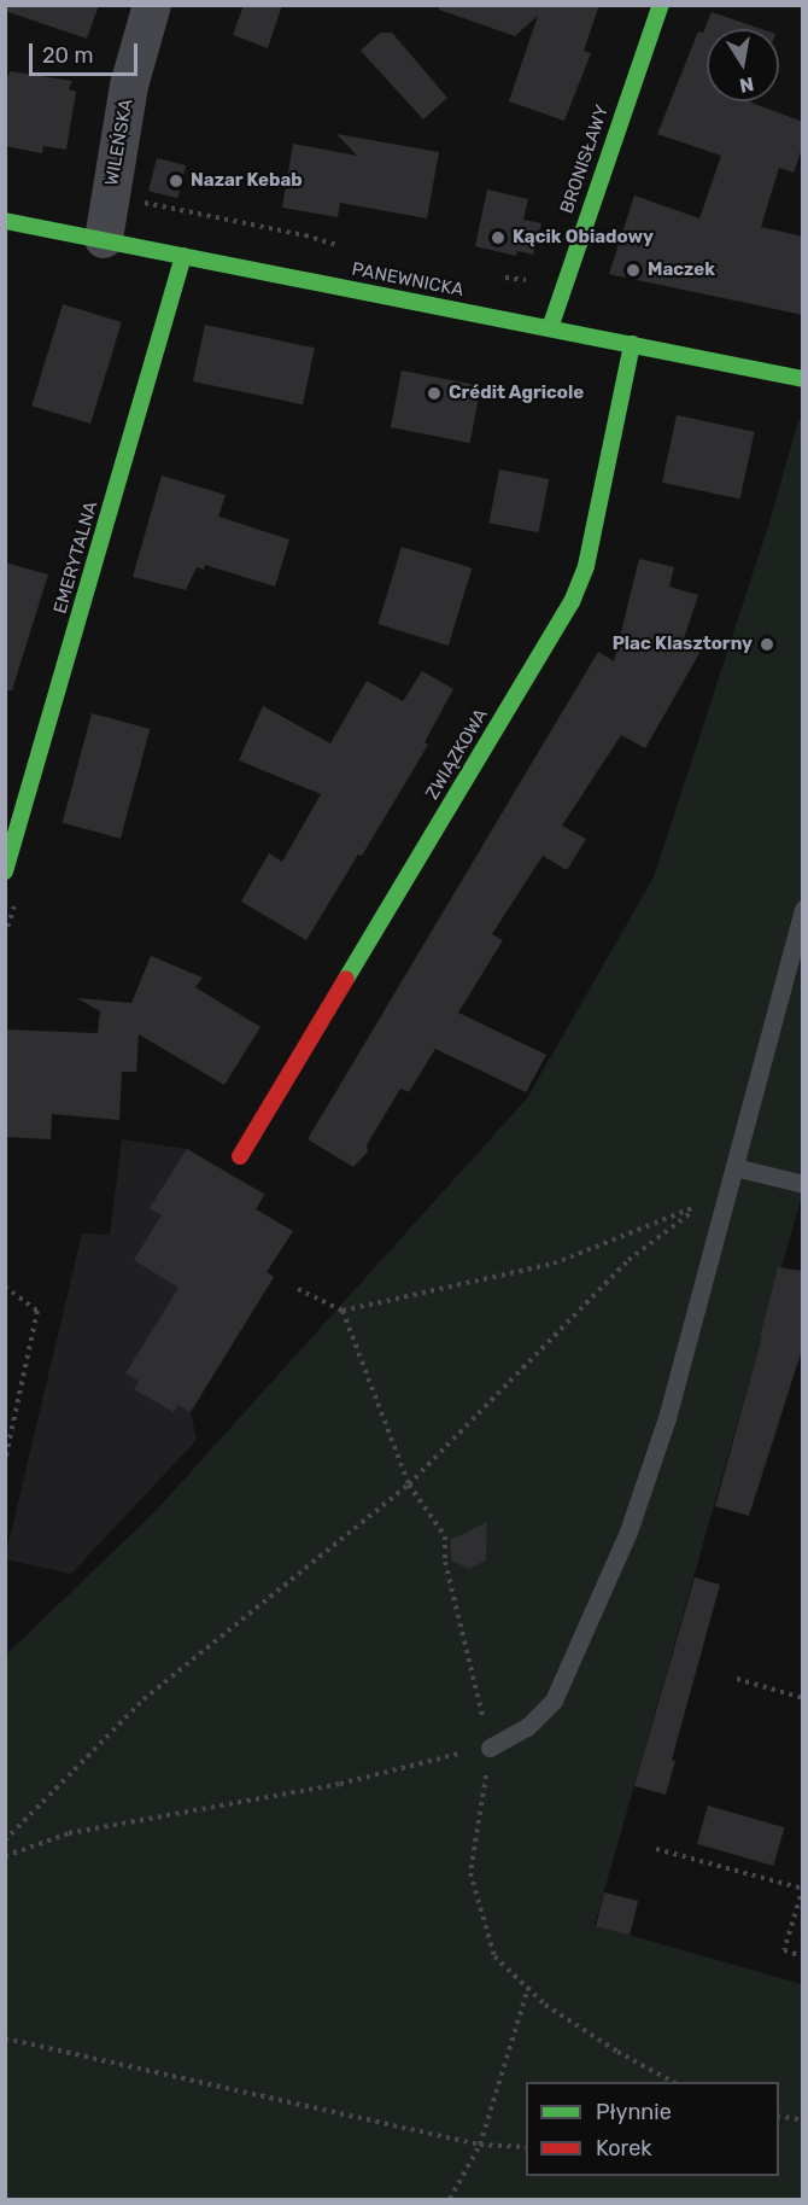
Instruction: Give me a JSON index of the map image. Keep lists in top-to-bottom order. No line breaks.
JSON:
{"streets":{"street":["WILEŃSKA","BRONISŁAWY","PANEWNICKA","EMERYTALNA","ZWIĄZKOWA"]},"crossings":[["WILEŃSKA","PANEWNICKA"],["BRONISŁAWY","PANEWNICKA"],["PANEWNICKA","EMERYTALNA"],["PANEWNICKA","ZWIĄZKOWA"]],"places":["Nazar Kebab","Kącik Obiadowy","Maczek","Crédit Agricole","Plac Klasztorny"],"legend":["Płynnie","Korek"],"scale_bar":"20 m","north":"bottom"}
